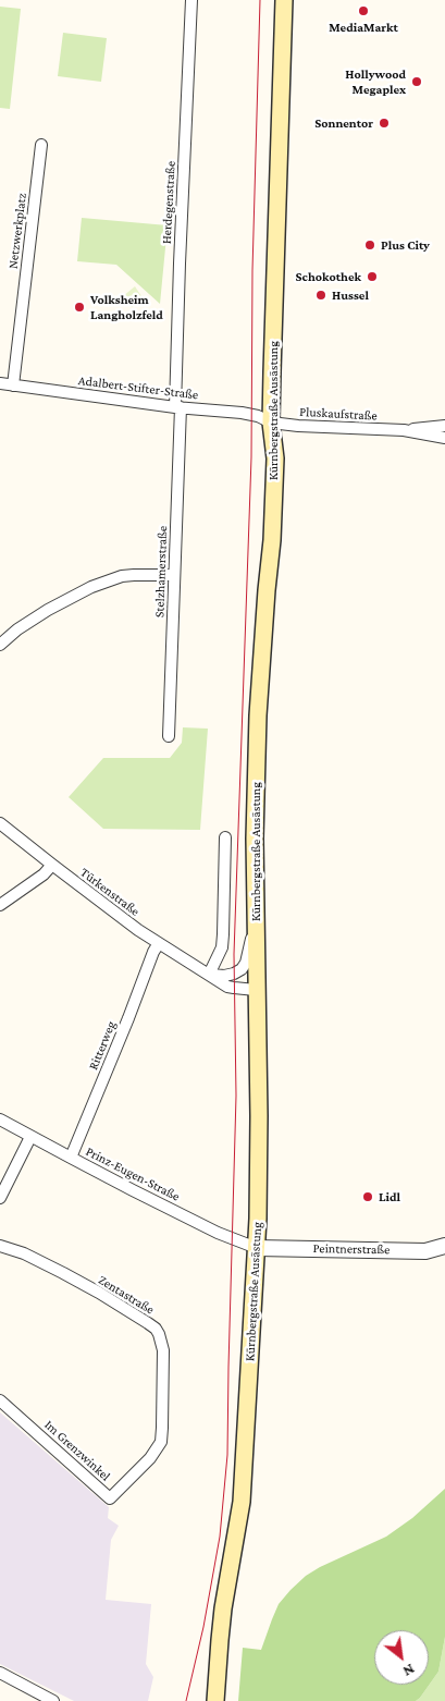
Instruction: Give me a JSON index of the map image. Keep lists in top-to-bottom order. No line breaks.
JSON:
{"streets":{"main road":["Kürnbergstraße Ausästung"],"street":["Herdegenstraße","Netzwerkplatz","Adalbert-Stifter-Straße","Pluskaufstraße","Stelzhamerstraße","Türkenstraße","Ritterweg","Prinz-Eugen-Straße","Peintnerstraße","Zentastraße","Im Grenzwinkel"]},"crossings":[["Herdegenstraße","Adalbert-Stifter-Straße"],["Herdegenstraße","Stelzhamerstraße"],["Netzwerkplatz","Adalbert-Stifter-Straße"],["Adalbert-Stifter-Straße","Kürnbergstraße Ausästung"],["Adalbert-Stifter-Straße","Pluskaufstraße"],["Adalbert-Stifter-Straße","Stelzhamerstraße"],["Kürnbergstraße Ausästung","Pluskaufstraße"],["Kürnbergstraße Ausästung","Türkenstraße"],["Kürnbergstraße Ausästung","Prinz-Eugen-Straße"],["Kürnbergstraße Ausästung","Peintnerstraße"],["Türkenstraße","Ritterweg"],["Ritterweg","Prinz-Eugen-Straße"],["Prinz-Eugen-Straße","Peintnerstraße"],["Zentastraße","Im Grenzwinkel"]],"places":["MediaMarkt","Hollywood Megaplex","Sonnentor","Plus City","Schokothek","Hussel","Volksheim Langholzfeld","Lidl"],"north":"bottom right"}
